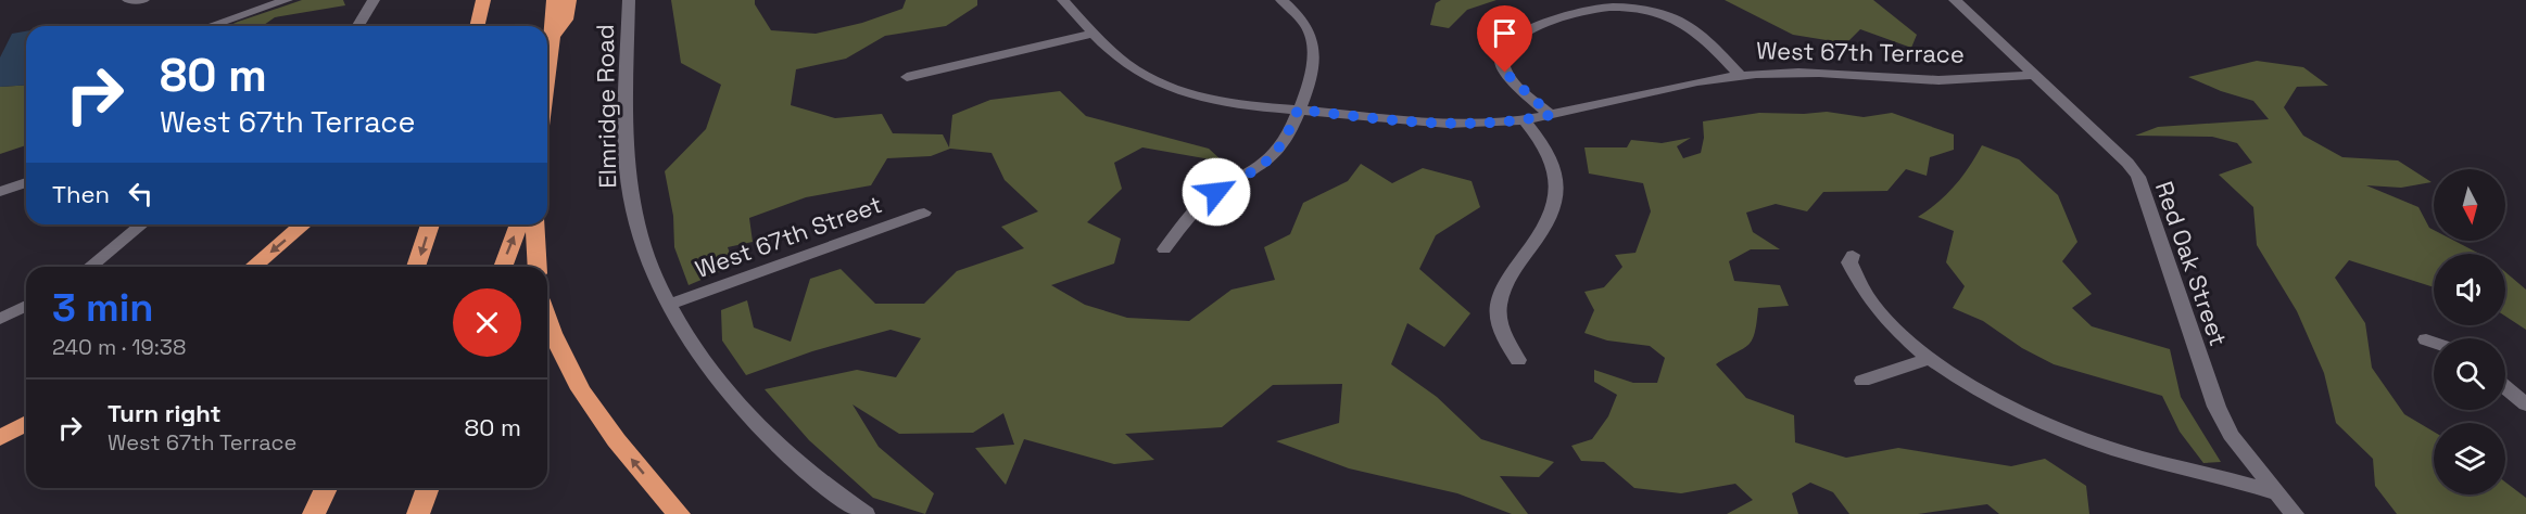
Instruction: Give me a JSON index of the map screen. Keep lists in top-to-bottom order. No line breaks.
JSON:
{"streets":{"street":["West 67th Terrace","Elmridge Road","West 67th Street","Red Oak Street"]},"crossings":[["West 67th Terrace","Red Oak Street"],["Elmridge Road","West 67th Street"]],"north":"bottom","page":{"turn":["80 m","West 67th Terrace"],"then":"Then","heading":["3 min","240 m · 19:38"],"list":[{"name":"Turn right","note":"West 67th Terrace","value":"80 m"}]}}
